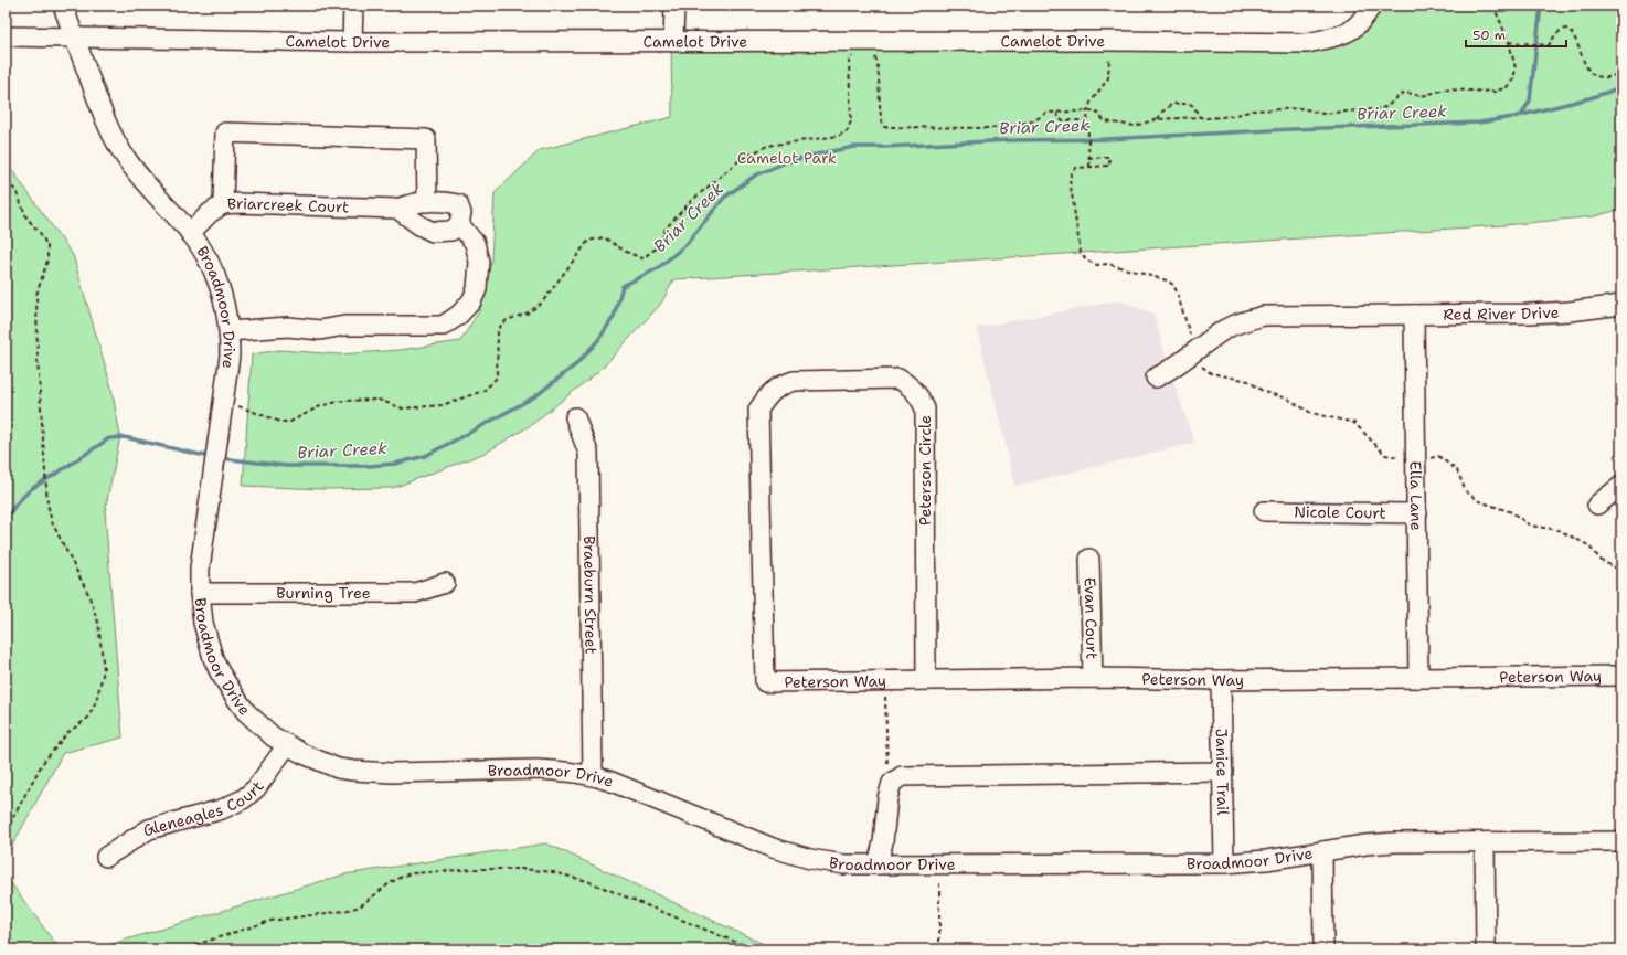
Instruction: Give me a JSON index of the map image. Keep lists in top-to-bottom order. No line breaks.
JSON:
{"streets":{"street":["Camelot Drive","Briarcreek Court","Broadmoor Drive","Red River Drive","Peterson Circle","Ella Lane","Nicole Court","Burning Tree","Braeburn Street","Evan Court","Peterson Way","Janice Trail","Gleneagles Court"]},"crossings":[["Camelot Drive","Broadmoor Drive"],["Briarcreek Court","Broadmoor Drive"],["Broadmoor Drive","Burning Tree"],["Broadmoor Drive","Braeburn Street"],["Broadmoor Drive","Janice Trail"],["Broadmoor Drive","Gleneagles Court"],["Red River Drive","Ella Lane"],["Peterson Circle","Peterson Way"],["Ella Lane","Nicole Court"],["Ella Lane","Peterson Way"],["Evan Court","Peterson Way"],["Peterson Way","Janice Trail"]],"water":["Briar Creek"],"parks":["Camelot Park"],"scale_bar":"50 m"}
